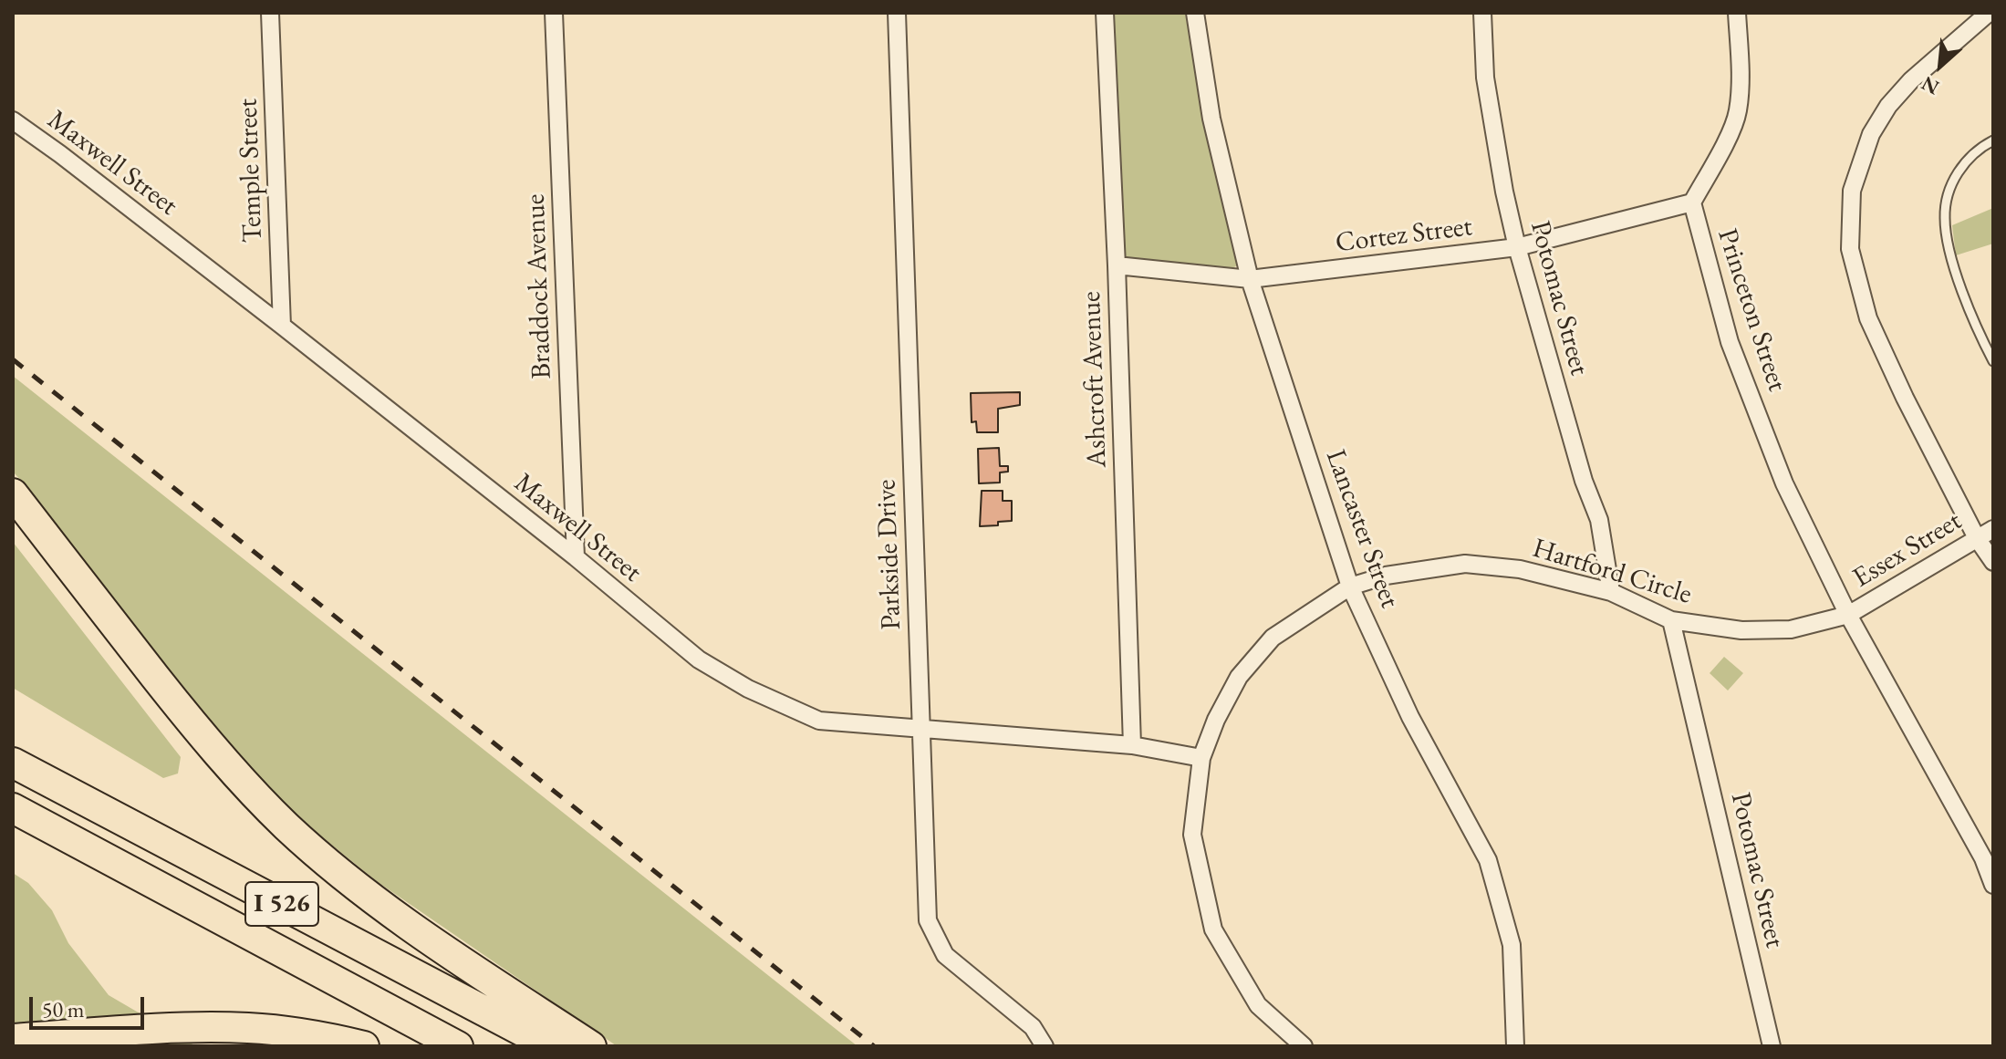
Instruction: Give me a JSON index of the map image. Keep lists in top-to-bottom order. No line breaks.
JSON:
{"streets":{"highway":["I 526"],"street":["Maxwell Street","Temple Street","Cortez Street","Braddock Avenue","Potomac Street","Princeton Street","Ashcroft Avenue","Lancaster Street","Essex Street","Parkside Drive","Hartford Circle"]},"crossings":[["Maxwell Street","Temple Street"],["Maxwell Street","Braddock Avenue"],["Maxwell Street","Ashcroft Avenue"],["Maxwell Street","Parkside Drive"],["Maxwell Street","Hartford Circle"],["Cortez Street","Potomac Street"],["Cortez Street","Princeton Street"],["Cortez Street","Ashcroft Avenue"],["Cortez Street","Lancaster Street"],["Potomac Street","Hartford Circle"],["Princeton Street","Essex Street"],["Princeton Street","Hartford Circle"],["Lancaster Street","Hartford Circle"],["Essex Street","Hartford Circle"]],"scale_bar":"50 m","north":"bottom left"}
